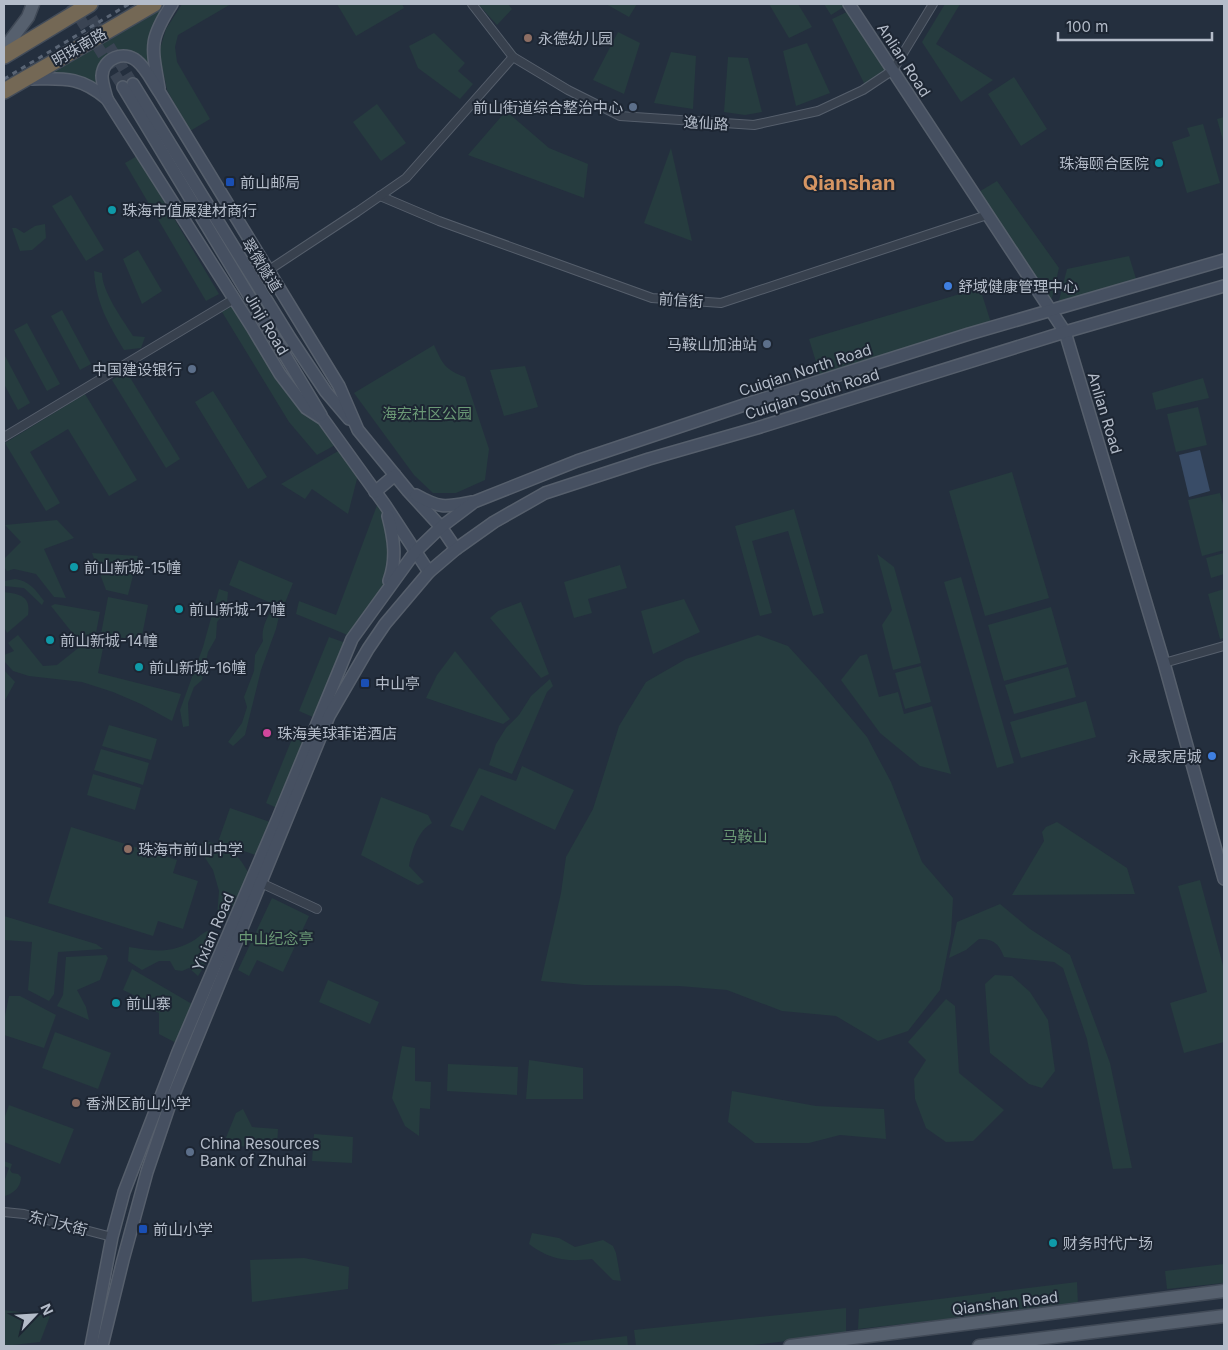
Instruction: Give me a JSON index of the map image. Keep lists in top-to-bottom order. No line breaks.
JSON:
{"streets":{"highway":["明珠南路"],"main road":["Anlian Road","翠微隧道","Jinji Road","Cuiqian North Road","Cuiqian South Road","Yixian Road","Qianshan Road"],"street":["逸仙路","前信街","东门大街"]},"crossings":[["Anlian Road","逸仙路"],["Anlian Road","前信街"],["Anlian Road","Cuiqian North Road"],["Anlian Road","Cuiqian South Road"],["翠微隧道","Jinji Road"],["Jinji Road","Cuiqian North Road"],["Jinji Road","Cuiqian South Road"],["Jinji Road","Yixian Road"],["Cuiqian North Road","Yixian Road"],["Cuiqian South Road","Yixian Road"],["Yixian Road","东门大街"]],"districts":["Qianshan"],"parks":["海宏社区公园","马鞍山","中山纪念亭"],"places":{"other":["永德幼儿园","前山街道综合整治中心","珠海颐合医院","珠海市值展建材商行","舒域健康管理中心","马鞍山加油站","中国建设银行","前山新城-15幢","前山新城-17幢","前山新城-14幢","前山新城-16幢","珠海美球菲诺酒店","永晟家居城","珠海市前山中学","前山寨","香洲区前山小学","China Resources Bank of Zhuhai","财务时代广场"],"transit":["前山邮局","中山亭","前山小学"]},"scale_bar":"100 m","north":"top right"}
